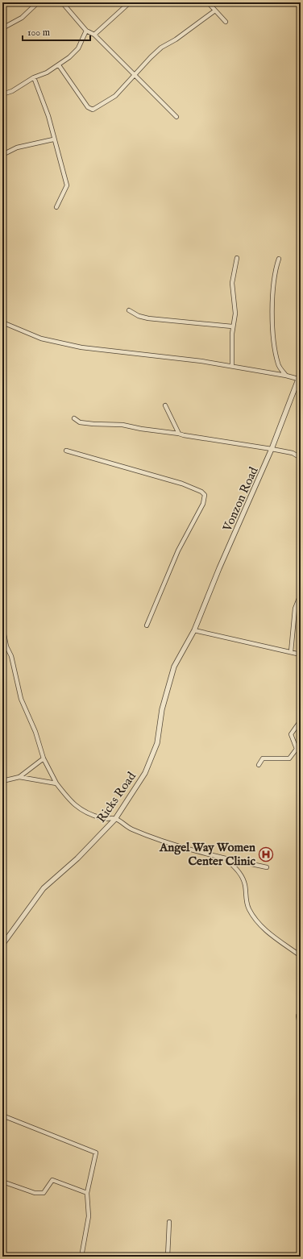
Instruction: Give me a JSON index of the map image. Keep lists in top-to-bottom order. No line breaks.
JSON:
{"streets":{"street":["Vonzon Road","Ricks Road"]},"crossings":[["Vonzon Road","Ricks Road"]],"places":{"hospital":["Angel Way Women Center Clinic"]},"scale_bar":"100 m"}
